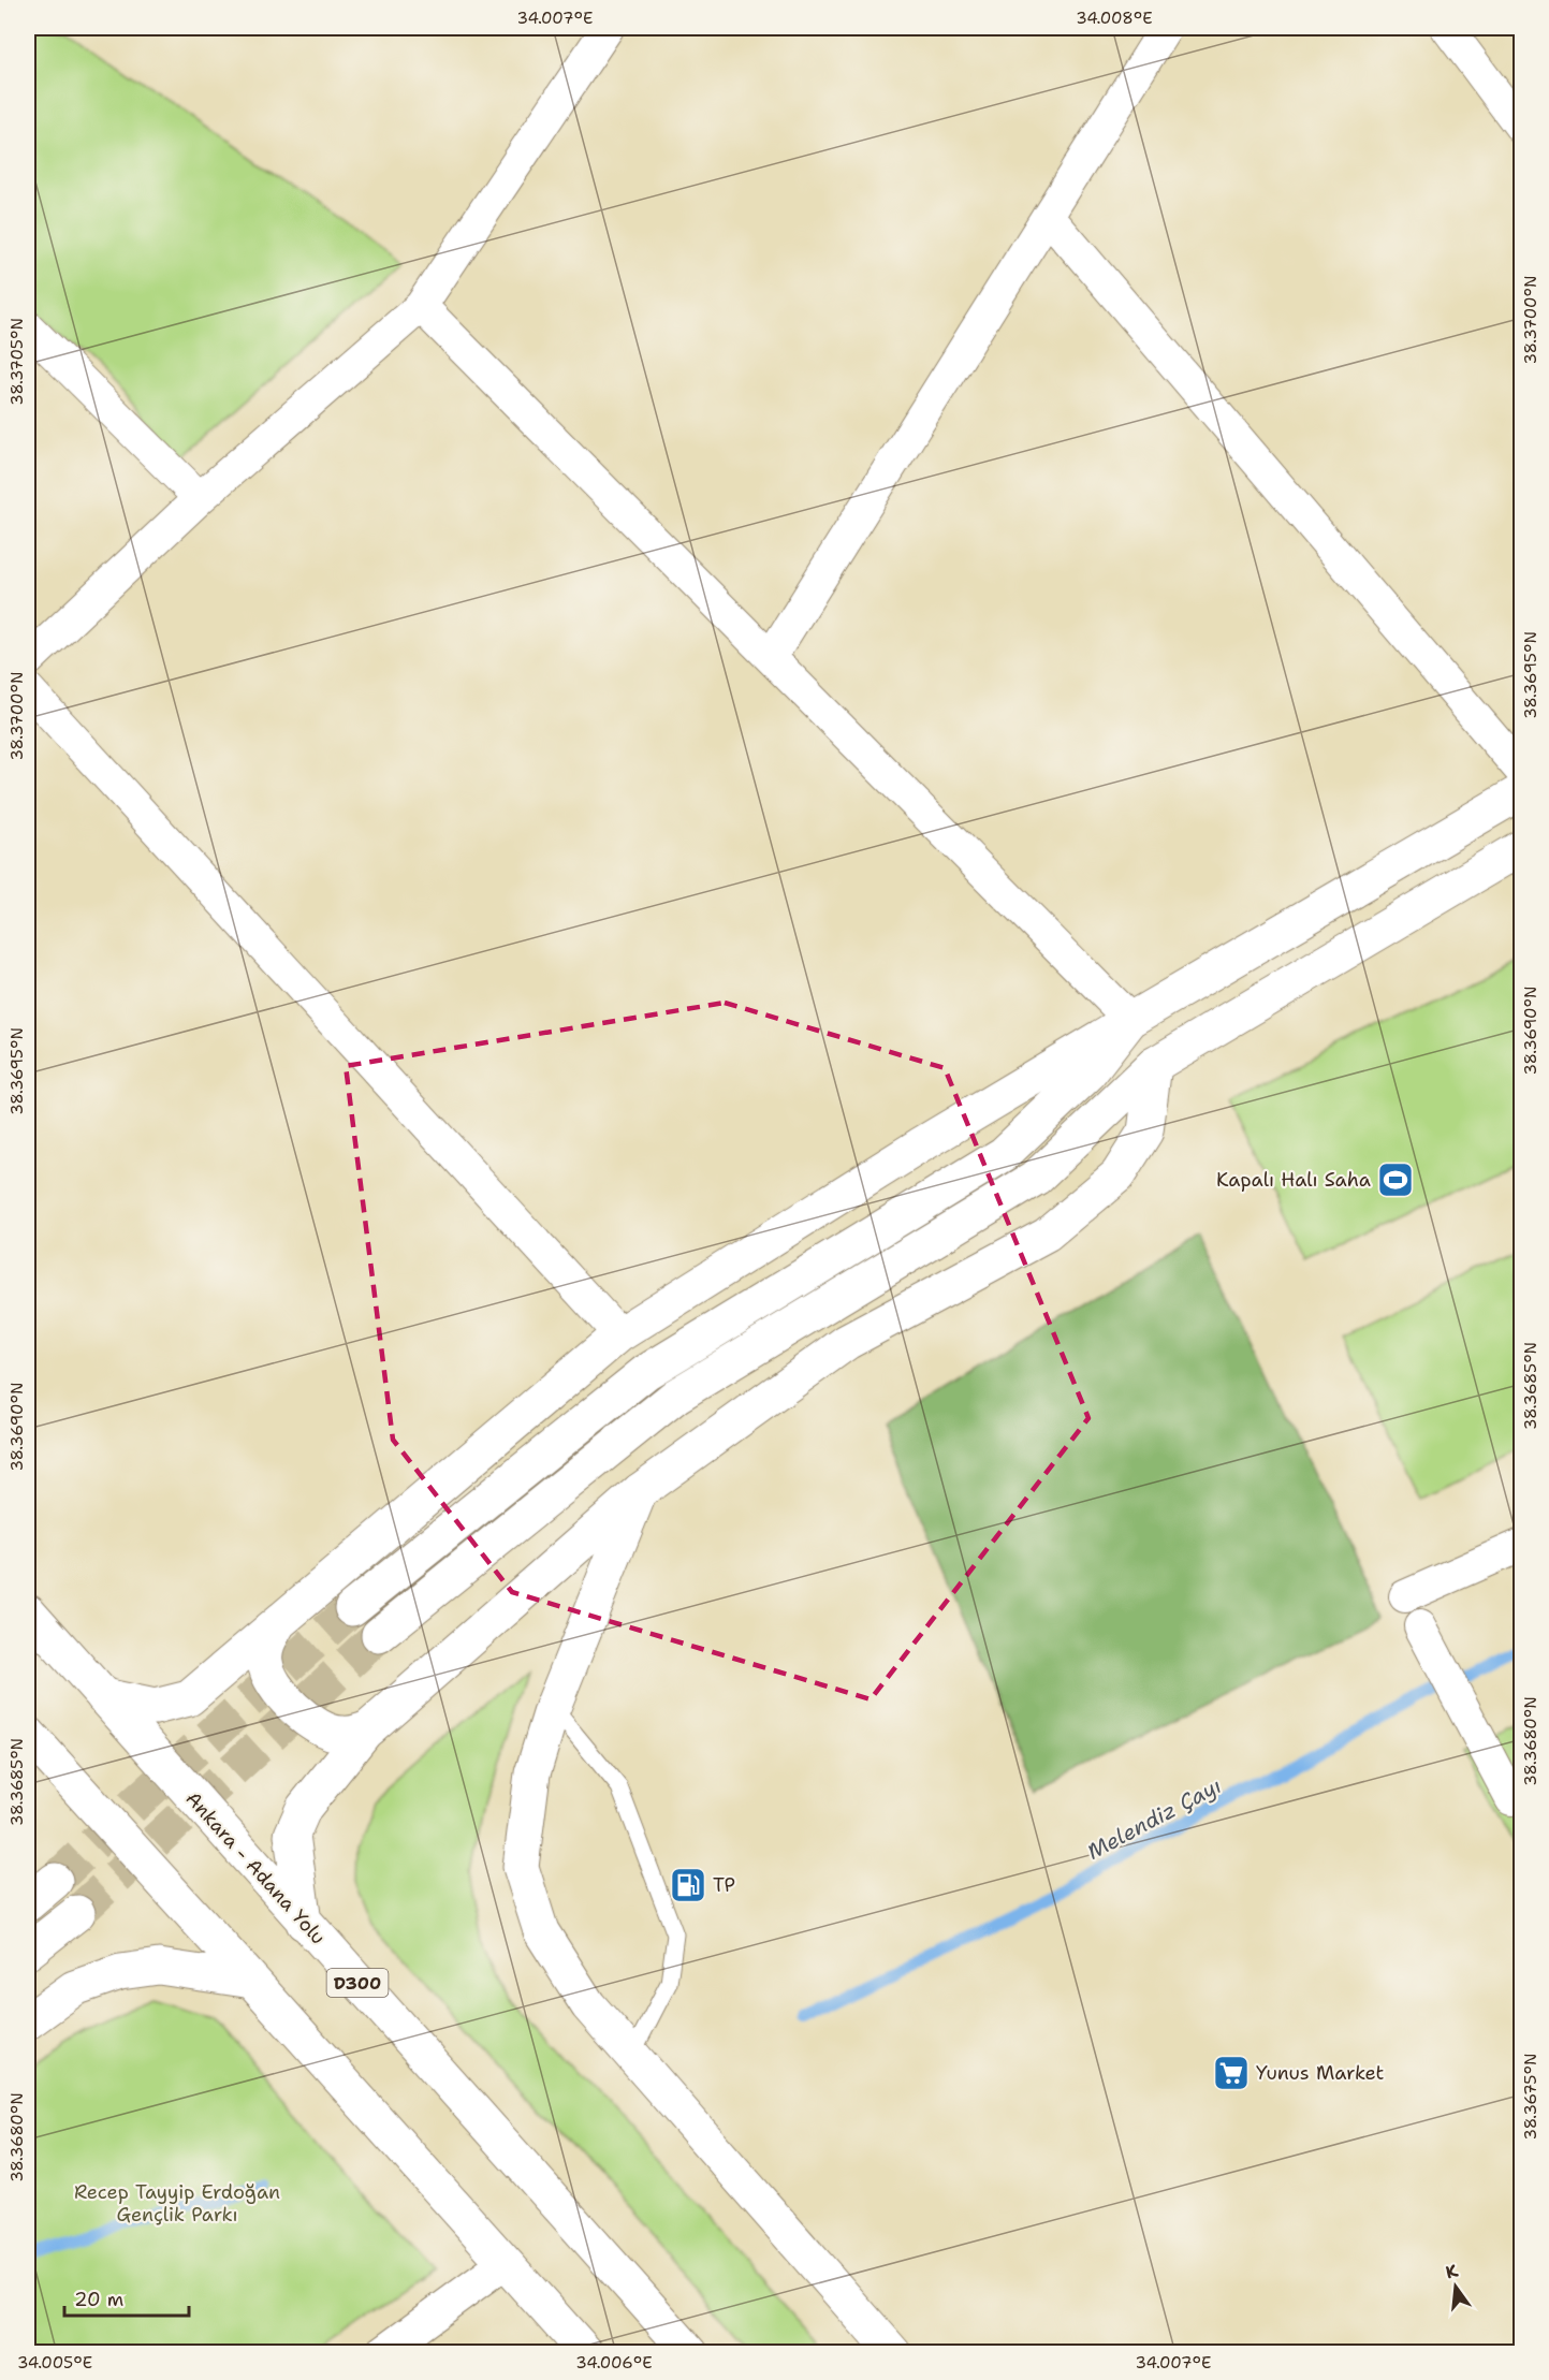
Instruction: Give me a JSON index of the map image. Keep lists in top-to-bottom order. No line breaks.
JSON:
{"streets":{"main road":["Ankara - Adana Yolu","D300"]},"water":["Melendiz Çayı"],"parks":["Recep Tayyip Erdoğan Gençlik Parkı"],"places":{"sports":["Kapalı Halı Saha"],"fuel station":["TP"],"supermarket":["Yunus Market"]},"scale_bar":"20 m","north":"top","coordinates":["34.007°E","34.008°E","38.3700°N","38.3705°N","38.3695°N","38.3690°N","38.3685°N","38.3680°N","38.3675°N","34.005°E","34.006°E"]}
